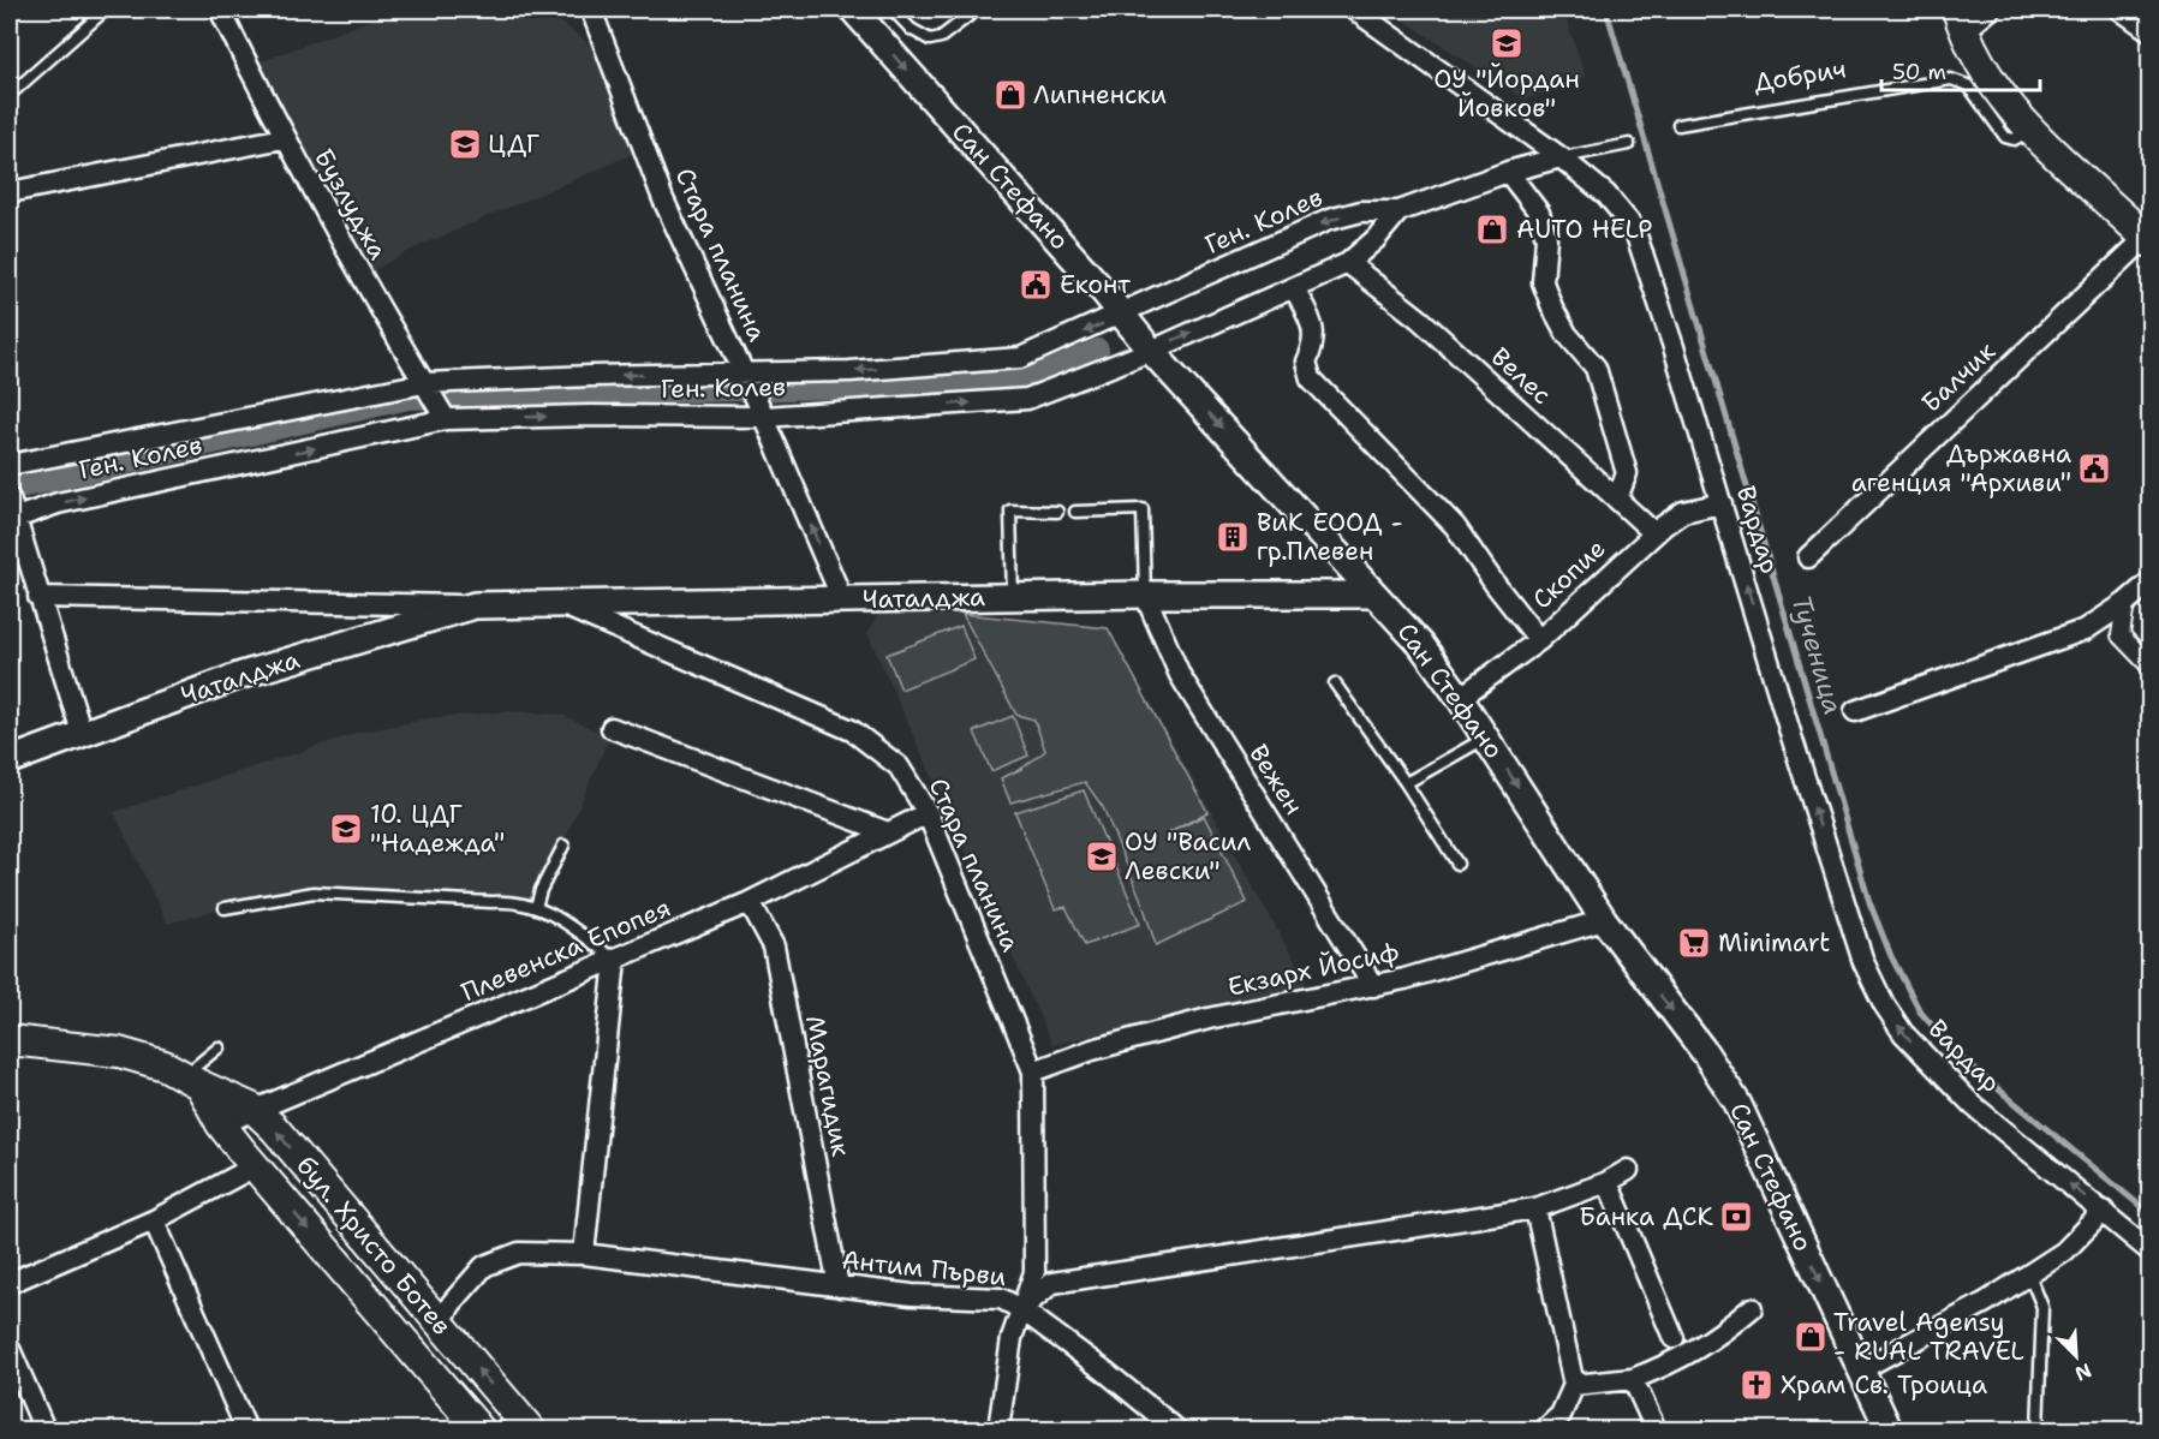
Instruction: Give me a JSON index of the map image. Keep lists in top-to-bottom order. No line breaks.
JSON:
{"streets":{"main road":["бул. Христо Ботев"],"street":["Сан Стефано","Бузлуджа","Ген. Колев","Стара планина","Велес","Балчик","Вардар","Скопие","Чаталджа","Вежен","Плевенска Епопея","Екзарх Йосиф","Марагидик","Антим Първи"],"lane":["Добрич"]},"crossings":[["Сан Стефано","Ген. Колев"],["Сан Стефано","Скопие"],["Сан Стефано","Чаталджа"],["Сан Стефано","Екзарх Йосиф"],["Бузлуджа","Ген. Колев"],["Ген. Колев","Стара планина"],["Ген. Колев","Велес"],["Ген. Колев","Вардар"],["Стара планина","Чаталджа"],["Стара планина","Плевенска Епопея"],["Стара планина","Екзарх Йосиф"],["Стара планина","Антим Първи"],["Велес","Скопие"],["Вардар","Скопие"],["Чаталджа","Вежен"],["Вежен","Екзарх Йосиф"],["Плевенска Епопея","Марагидик"],["Плевенска Епопея","бул. Христо Ботев"],["Марагидик","Антим Първи"],["бул. Христо Ботев","Антим Първи"]],"one_way":["Вардар"],"water":["Тученица"],"places":{"school or university":["ОУ \"Йордан Йовков\"","ЦДГ","10. ЦДГ \"Надежда\"","ОУ \"Васил Левски\""],"shop":["Липненски","AUTO HELP","Travel Agensy - RUAL TRAVEL"],"public building":["Еконт","Държавна агенция \"Архиви\""],"building":["ВиК ЕООД - гр.Плевен"],"supermarket":["Minimart"],"bank":["Банка ДСК"],"church":["Храм Св. Троица"]},"scale_bar":"50 m","north":"bottom right"}
